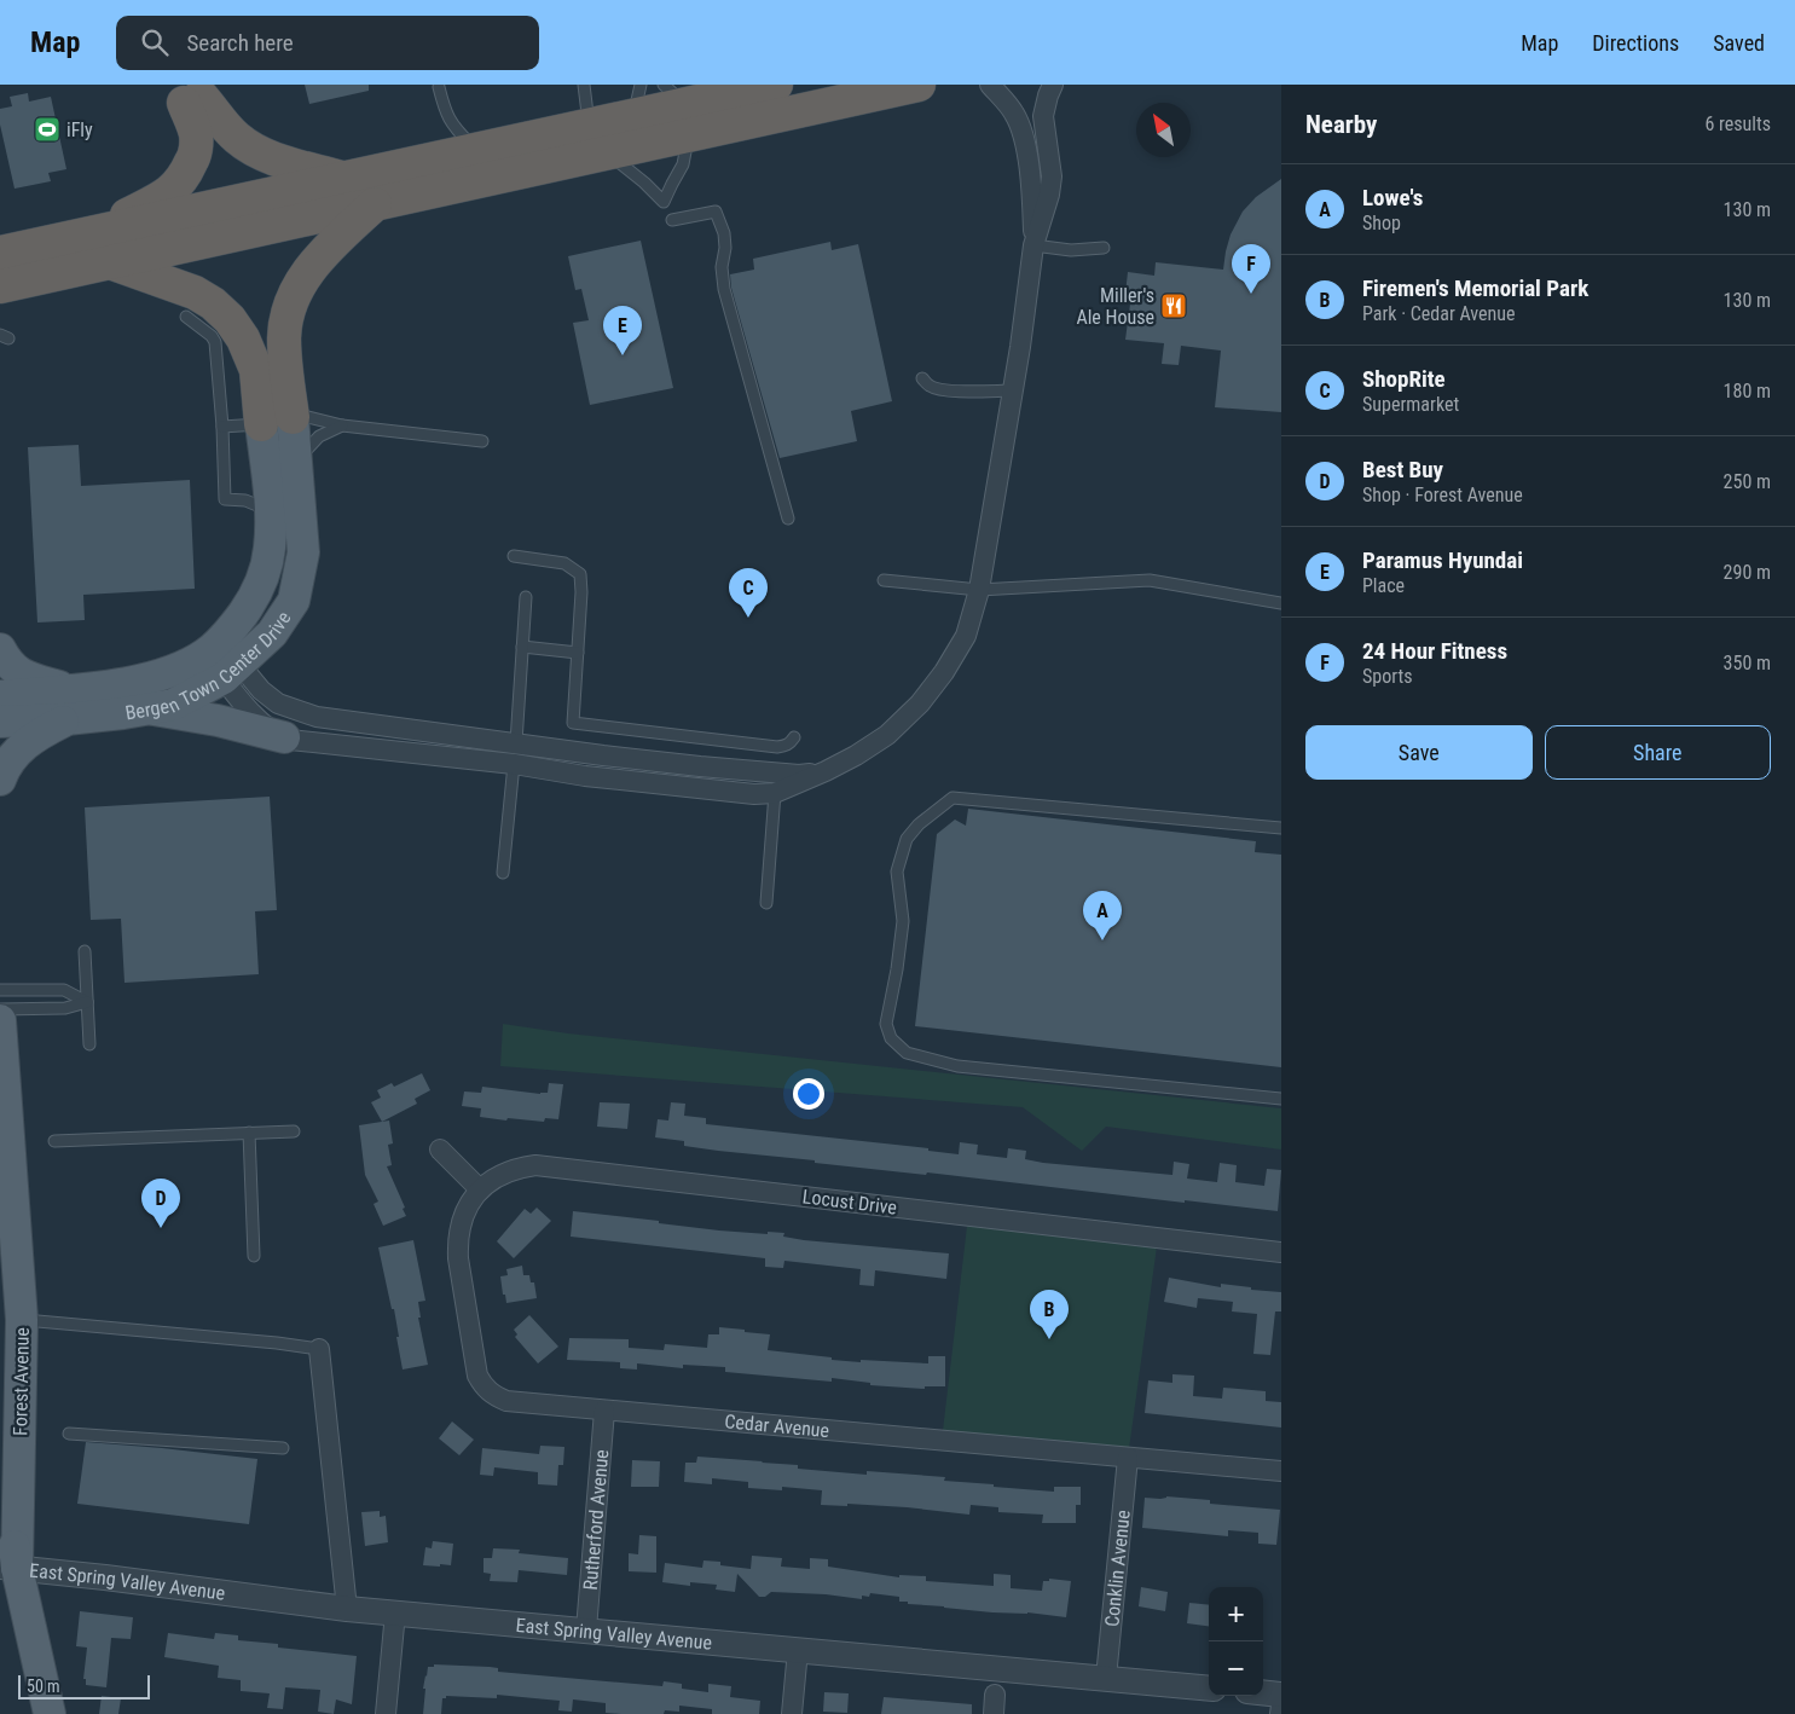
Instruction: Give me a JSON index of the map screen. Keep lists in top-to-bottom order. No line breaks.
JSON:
{"streets":{"main road":["Bergen Town Center Drive","Forest Avenue"],"street":["Locust Drive","Cedar Avenue","Rutherford Avenue","Conklin Avenue","East Spring Valley Avenue"]},"crossings":[["Locust Drive","Cedar Avenue"],["Forest Avenue","East Spring Valley Avenue"],["Cedar Avenue","Rutherford Avenue"],["Cedar Avenue","Conklin Avenue"],["Rutherford Avenue","East Spring Valley Avenue"],["Conklin Avenue","East Spring Valley Avenue"]],"places":{"sports":["iFly"],"restaurant":["Miller's Ale House"]},"scale_bar":"50 m","north":"top left","page":{"header":"Map","search":"Search here","nav":["Map","Directions","Saved"],"heading":["Nearby","6 results"],"list":[{"mark":"A","name":"Lowe's","note":"Shop","value":"130 m"},{"mark":"B","name":"Firemen's Memorial Park","note":"Park · Cedar Avenue","value":"130 m"},{"mark":"C","name":"ShopRite","note":"Supermarket","value":"180 m"},{"mark":"D","name":"Best Buy","note":"Shop · Forest Avenue","value":"250 m"},{"mark":"E","name":"Paramus Hyundai","note":"Place","value":"290 m"},{"mark":"F","name":"24 Hour Fitness","note":"Sports","value":"350 m"}],"pins":["F","E","C","A","D","B"],"buttons":["Save","Share"],"map_buttons":["+","−"],"scale":"50 m"}}
